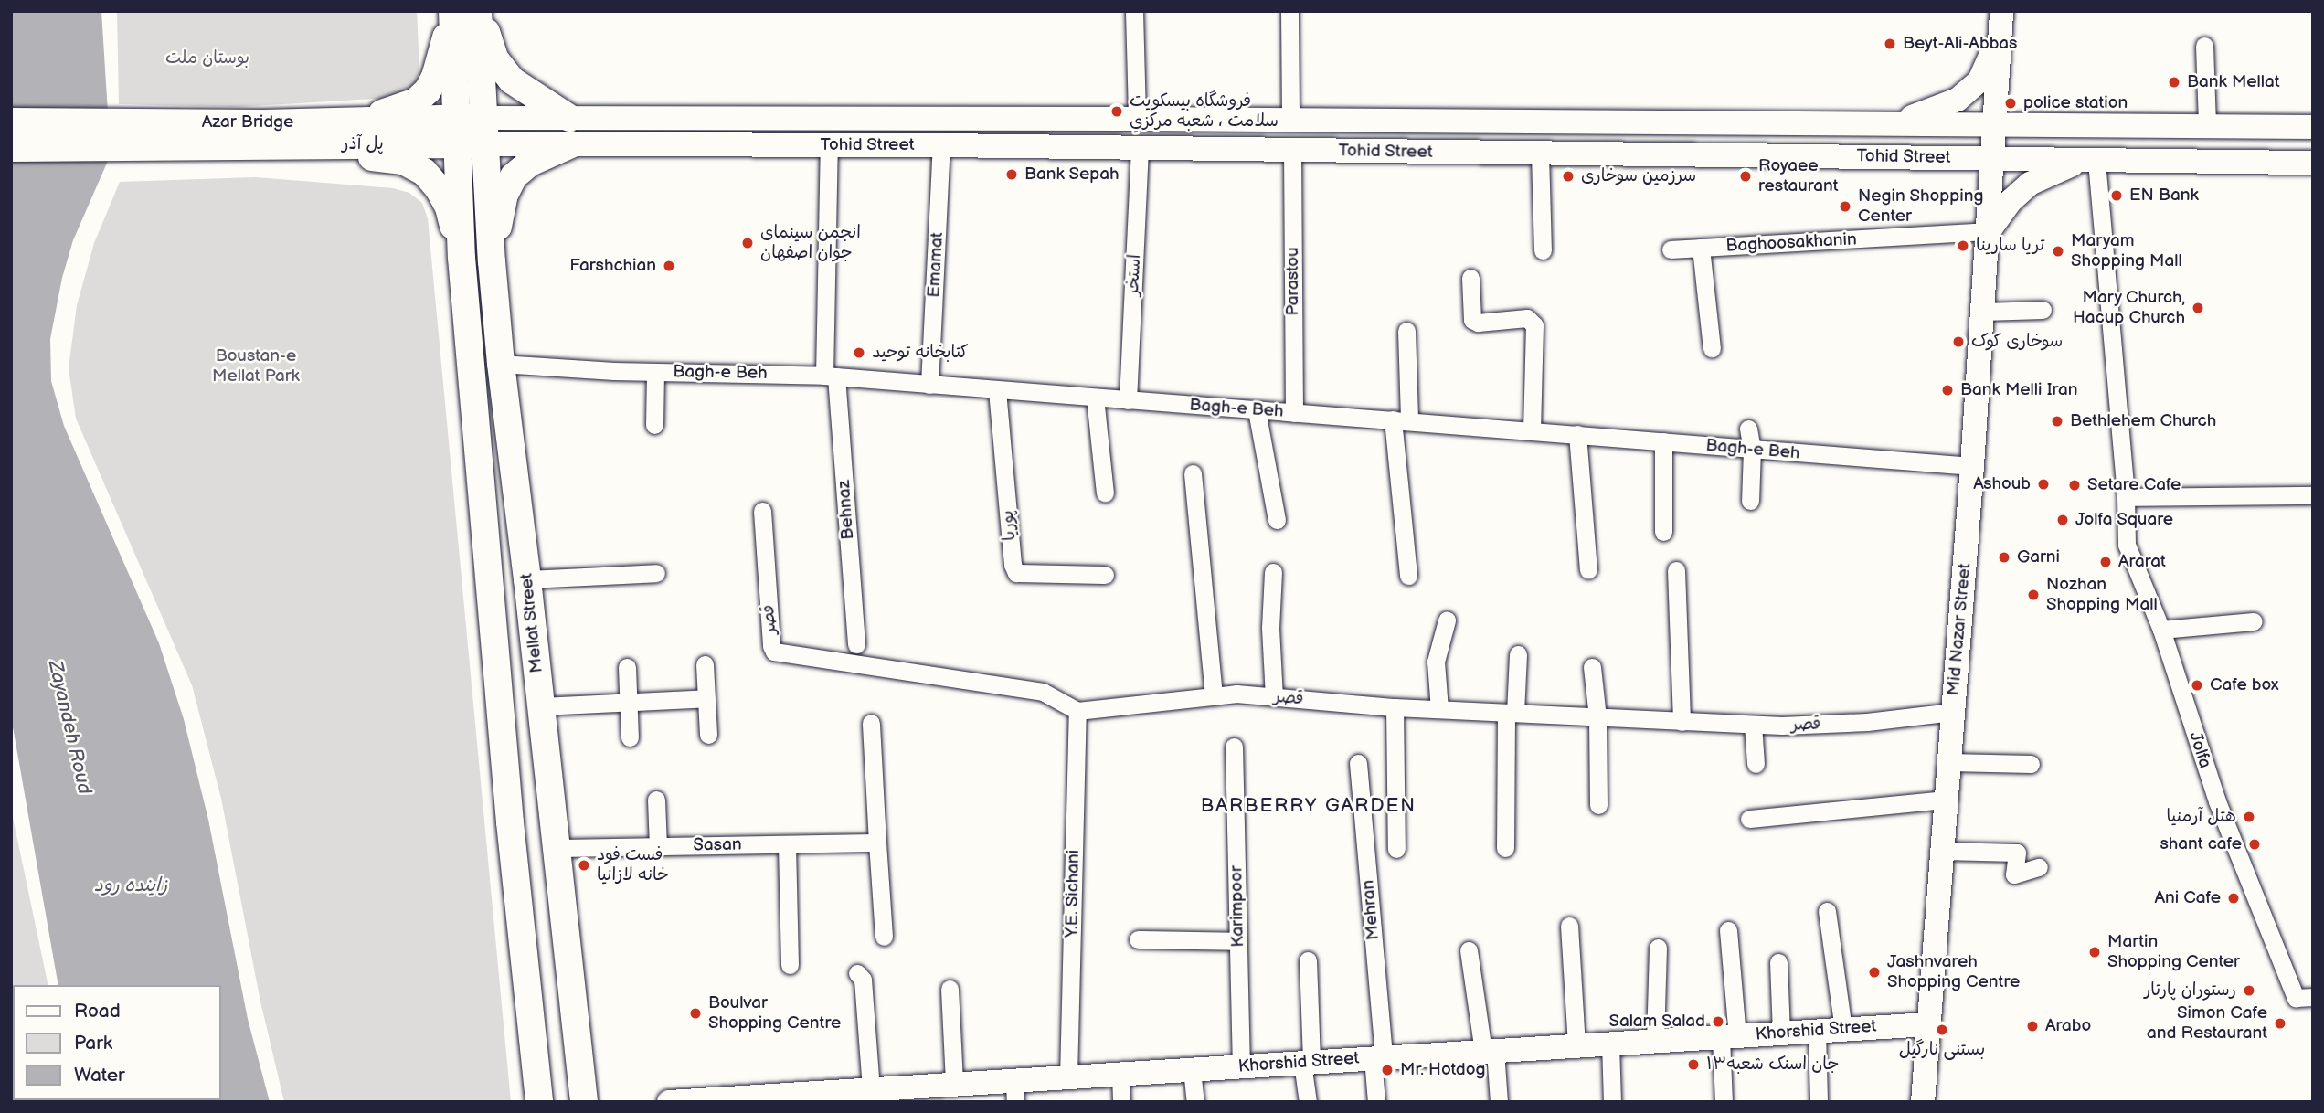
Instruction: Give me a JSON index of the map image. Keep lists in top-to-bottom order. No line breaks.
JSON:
{"streets":{"main road":["Azar Bridge","پل آذر","Tohid Street","Mellat Street","Mid Nazar Street","Khorshid Street"],"street":["Baghoosakhanin","Emamat","استخر","Parastou","Bagh-e Beh","Behnaz","پوریا","قصر","Jolfa","Sasan","Y.E. Sichani","Karimpoor","Mehran"]},"crossings":[["Azar Bridge","پل آذر"],["Azar Bridge","Tohid Street"],["پل آذر","Tohid Street"],["Tohid Street","Emamat"],["Tohid Street","استخر"],["Tohid Street","Parastou"],["Tohid Street","Behnaz"],["Tohid Street","Mellat Street"],["Tohid Street","Mid Nazar Street"],["Tohid Street","Jolfa"],["Baghoosakhanin","Mid Nazar Street"],["Emamat","Bagh-e Beh"],["استخر","Bagh-e Beh"],["Parastou","Bagh-e Beh"],["Bagh-e Beh","Behnaz"],["Bagh-e Beh","پوریا"],["Bagh-e Beh","Mellat Street"],["Bagh-e Beh","Mid Nazar Street"],["قصر","Mid Nazar Street"],["قصر","Y.E. Sichani"],["Mellat Street","Sasan"],["Mid Nazar Street","Khorshid Street"],["Y.E. Sichani","Khorshid Street"],["Karimpoor","Khorshid Street"],["Mehran","Khorshid Street"]],"districts":["BARBERRY GARDEN"],"water":["Zayandeh Roud","زاینده رود"],"parks":["بوستان ملت","Boustan-e Mellat Park"],"places":["Beyt-Ali-Abbas","Bank Mellat","police station","فروشگاه بيسكويت سلامت ، شعبه مركزي","Bank Sepah","سرزمین سوخاری","Royaee restaurant","EN Bank","Negin Shopping Center","انجمن سینمای جوان اصفهان","تریا سارینا","Maryam Shopping Mall","Farshchian","Mary Church, Hacup Church","سوخاری کوک","کتابخانه توحید","Bank Melli Iran","Bethlehem Church","Ashoub","Setare Cafe","Jolfa Square","Garni","Ararat","Nozhan Shopping Mall","Cafe box","هتل آرمنیا","shant cafe","فست فود خانه لازانیا","Ani Cafe","Martin Shopping Center","Jashnvareh Shopping Centre","رستوران پارتار","Boulvar Shopping Centre","Salam Salad","Simon Cafe and Restaurant","Arabo","بستنی نارگیل","جان اسنک شعبه۱۳","Mr. Hotdog"],"legend":["Road","Park","Water"]}
